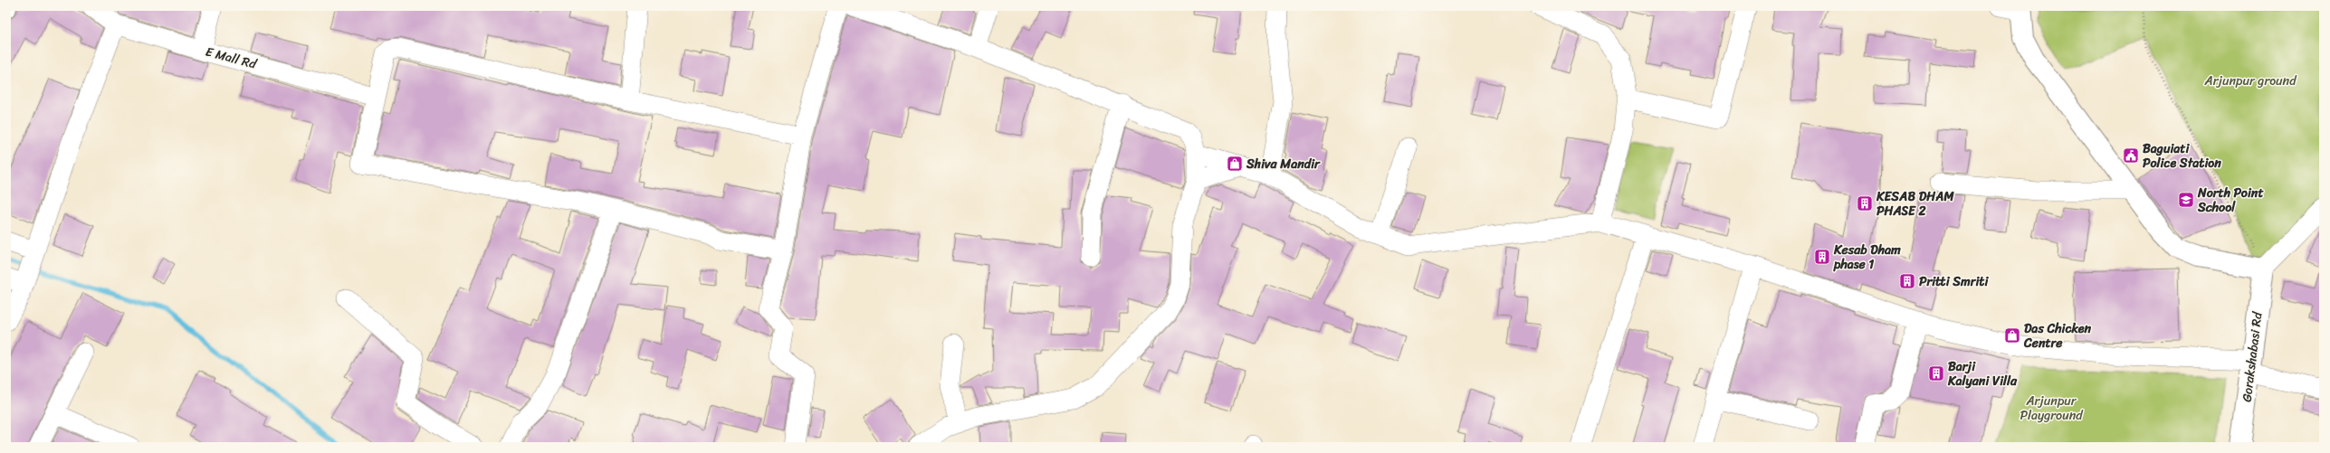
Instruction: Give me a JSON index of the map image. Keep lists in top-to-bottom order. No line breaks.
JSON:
{"streets":{"street":["E Mall Rd","Gorakshabasi Rd"]},"parks":["Arjunpur ground","Arjunpur Playground"],"places":{"public building":["Baguiati Police Station"],"shop":["Shiva Mandir","Das Chicken Centre"],"school or university":["North Point School"],"building":["KESAB DHAM PHASE 2","Kesab Dham phase 1","Pritti Smriti","Barji Kalyani Villa"]}}
